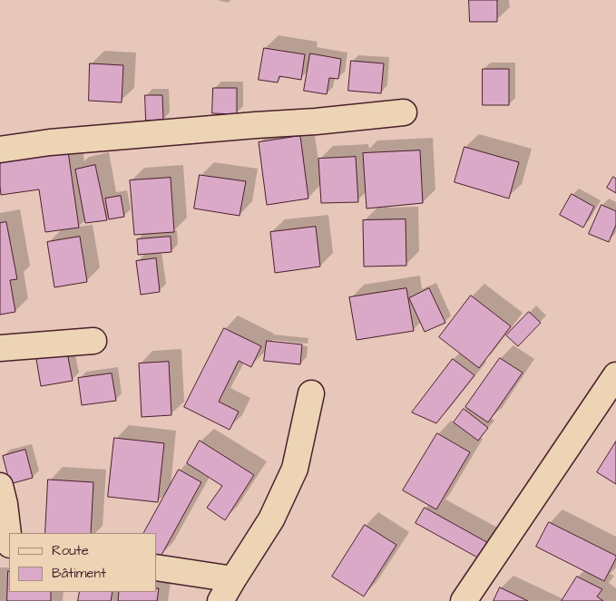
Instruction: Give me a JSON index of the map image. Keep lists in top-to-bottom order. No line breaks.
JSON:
{"legend":["Route","Bâtiment"]}
